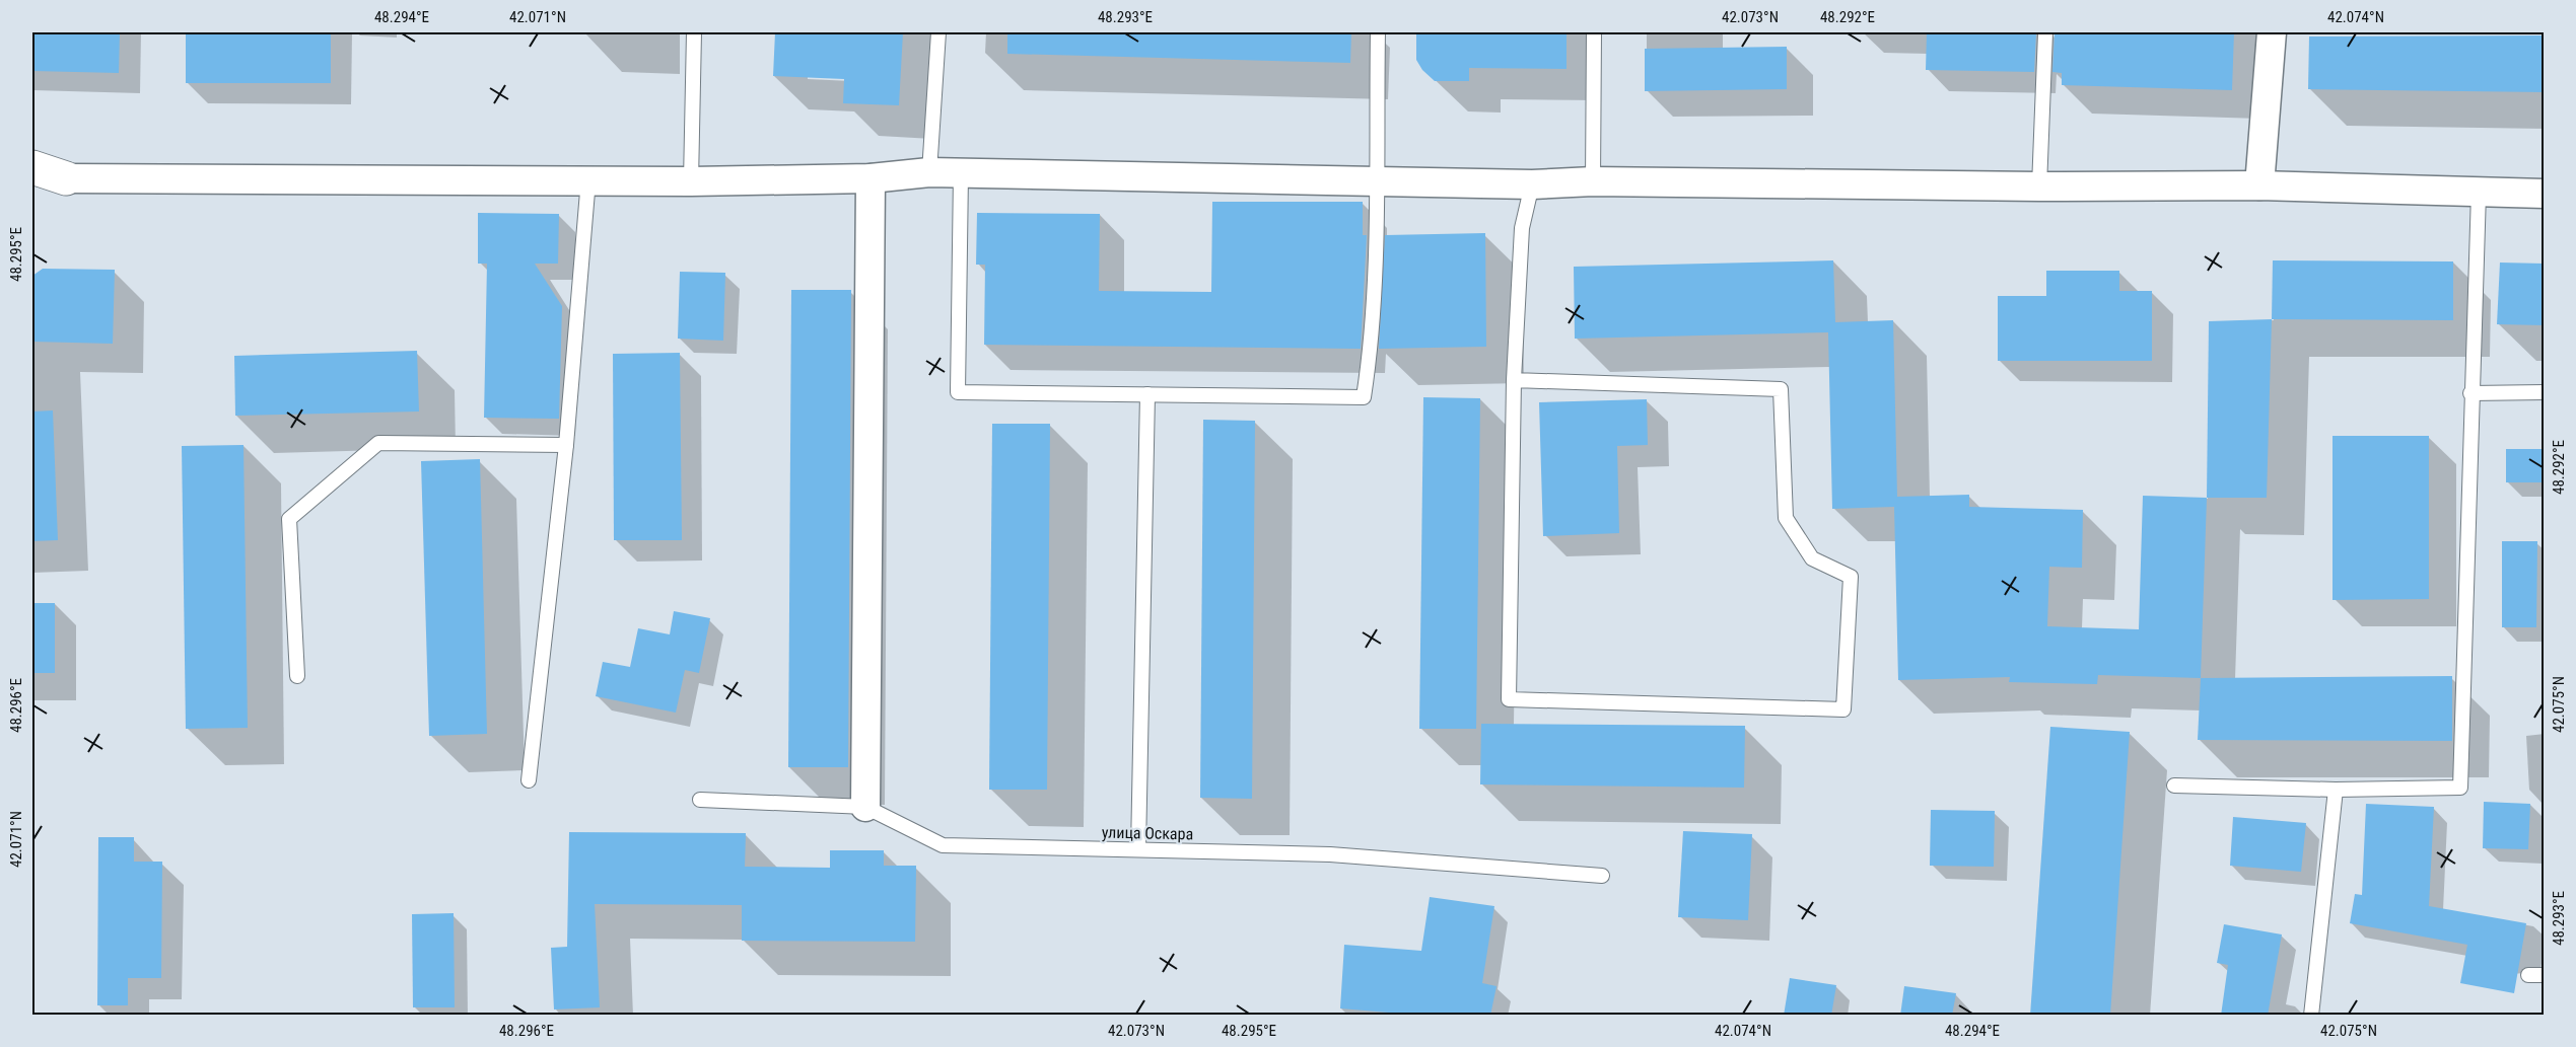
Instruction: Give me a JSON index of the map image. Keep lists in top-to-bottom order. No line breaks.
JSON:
{"streets":{"lane":["улица Оскара"]},"coordinates":["48.294°E","42.071°N","48.293°E","42.073°N","48.292°E","42.074°N","48.295°E","42.075°N","48.296°E"]}
